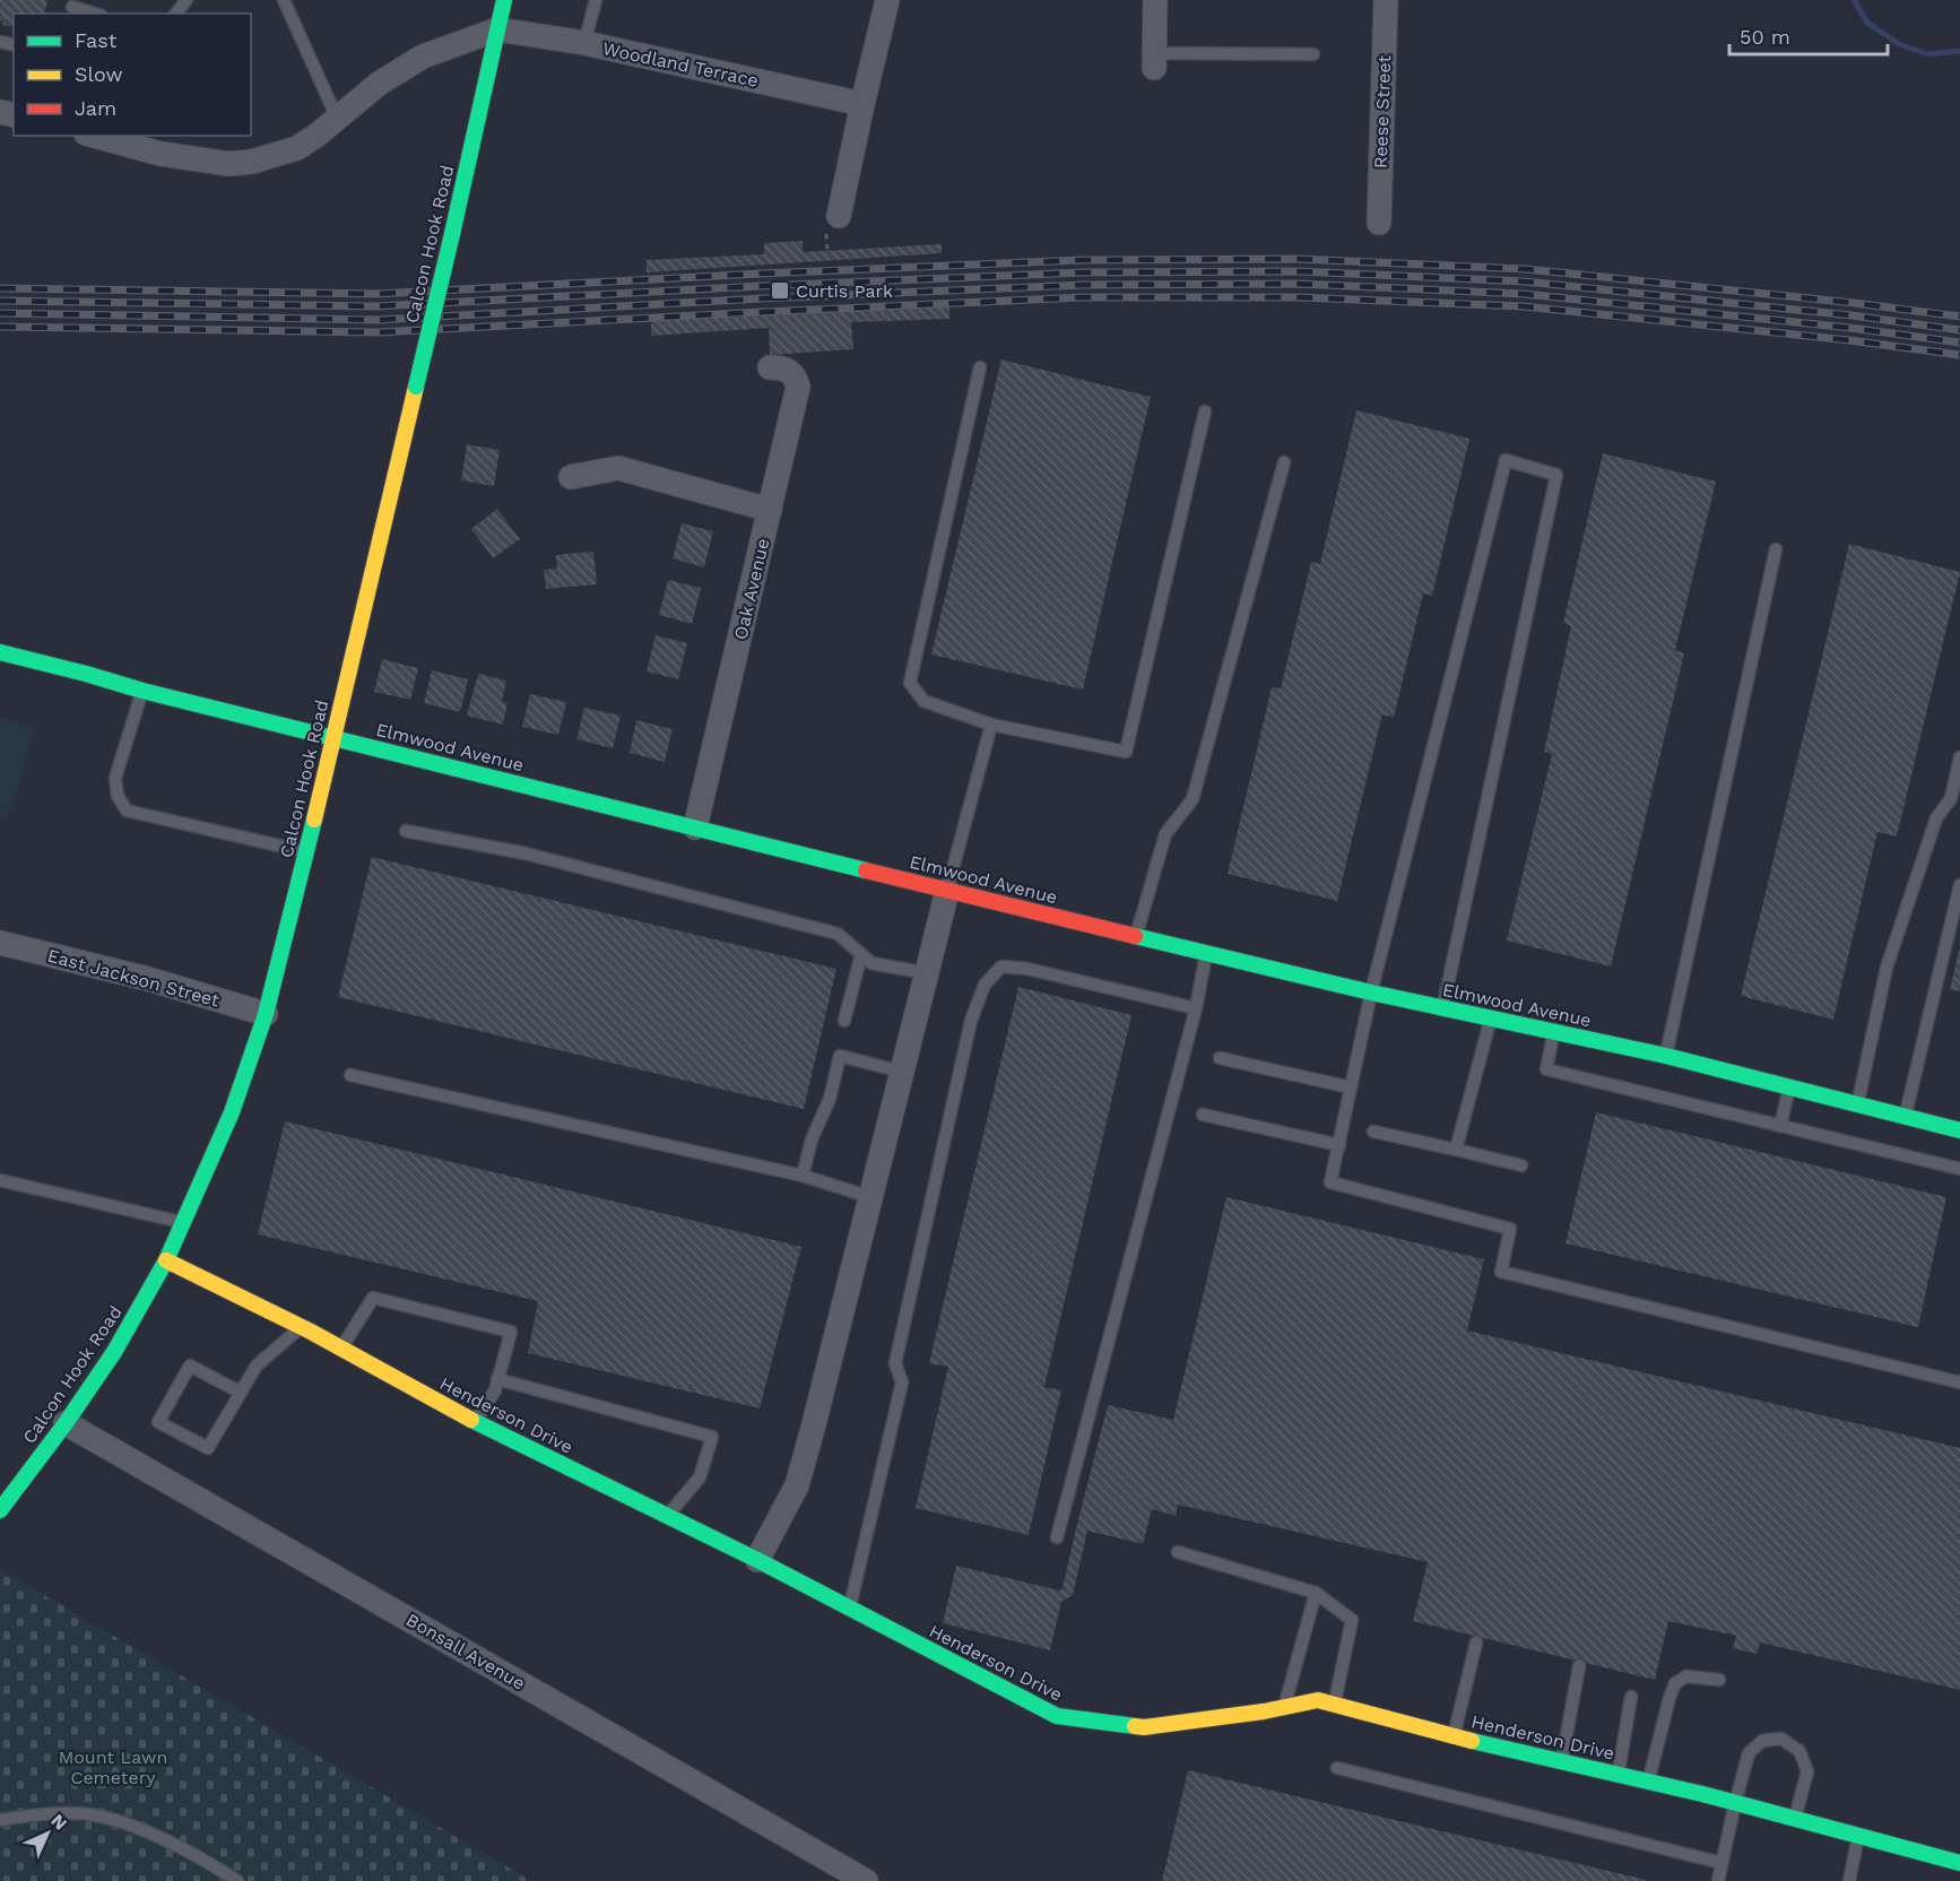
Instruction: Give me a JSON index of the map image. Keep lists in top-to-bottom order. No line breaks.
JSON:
{"streets":{"street":["Woodland Terrace","Reese Street","Calcon Hook Road","Oak Avenue","Elmwood Avenue","East Jackson Street","Henderson Drive","Bonsall Avenue"]},"crossings":[["Woodland Terrace","Calcon Hook Road"],["Calcon Hook Road","Elmwood Avenue"],["Calcon Hook Road","East Jackson Street"],["Calcon Hook Road","Henderson Drive"],["Calcon Hook Road","Bonsall Avenue"],["Oak Avenue","Elmwood Avenue"]],"parks":["Mount Lawn Cemetery"],"places":{"transit":["Curtis Park"]},"legend":["Fast","Slow","Jam"],"scale_bar":"50 m","north":"top right"}
